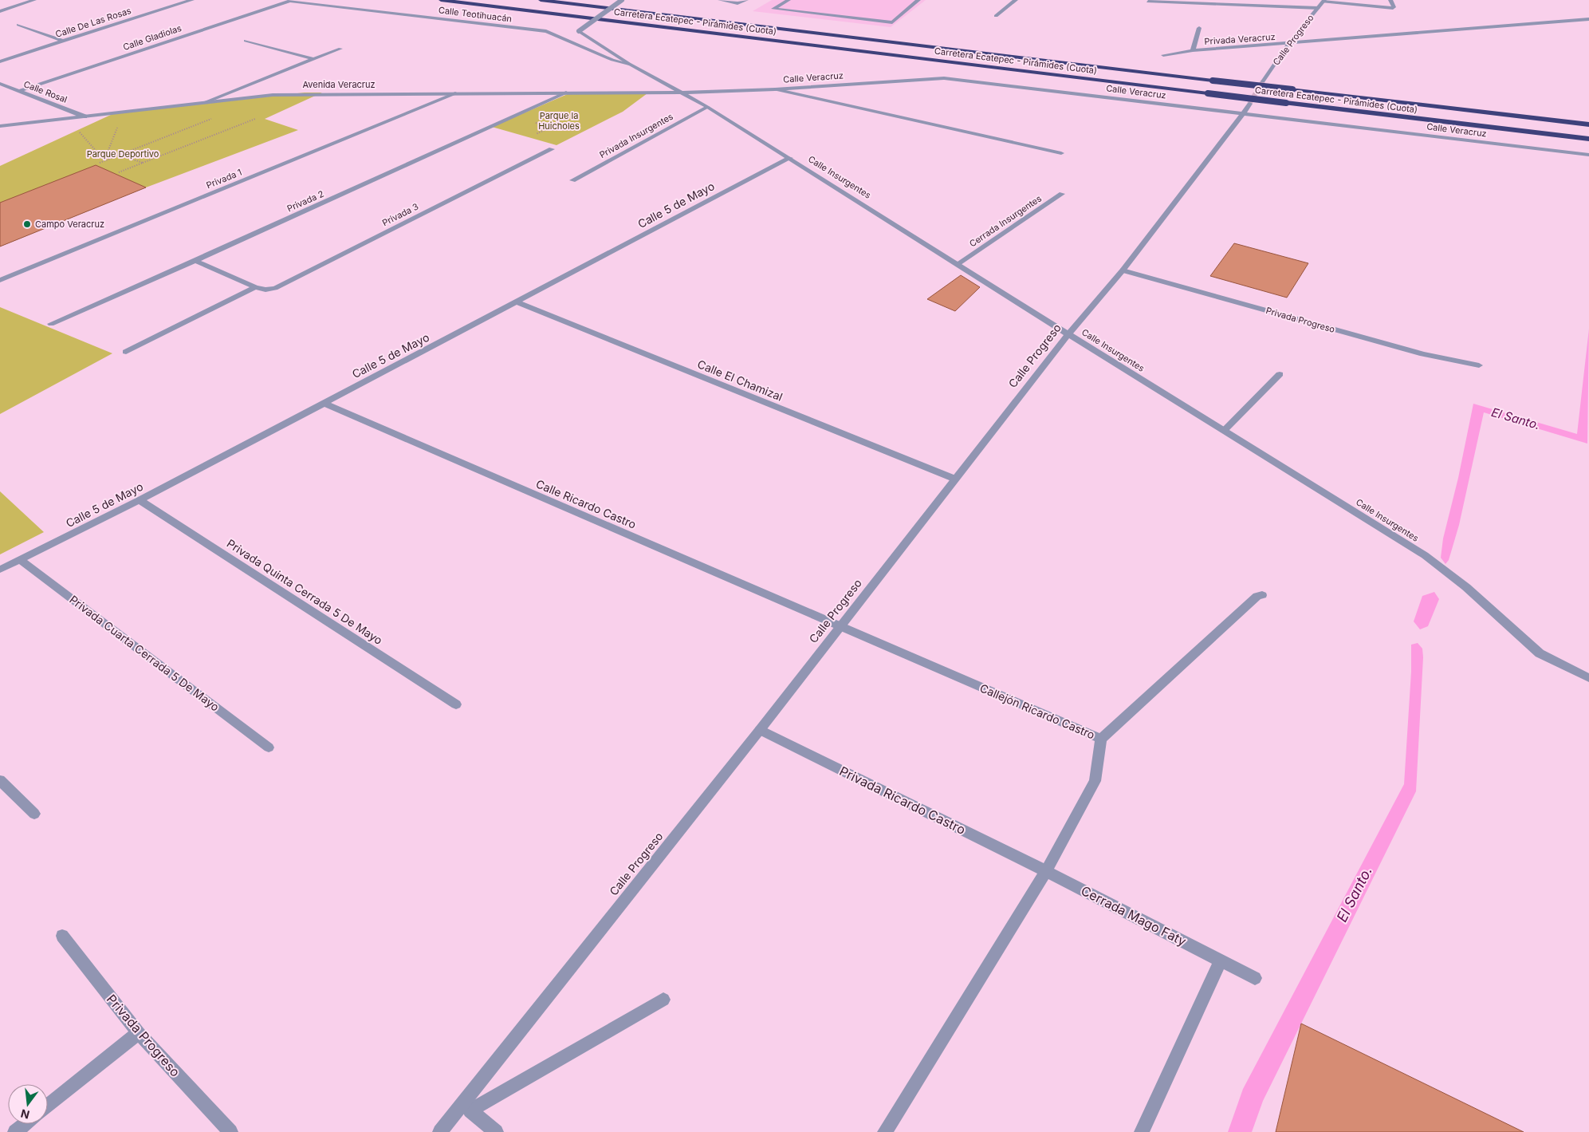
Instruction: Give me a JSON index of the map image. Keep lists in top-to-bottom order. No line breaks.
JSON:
{"streets":{"highway":["Carretera Ecatepec - Pirámides (Cuota)"],"street":["Calle Teotihuacán","Calle De Las Rosas","Calle Gladiolas","Privada Veracruz","Calle Progreso","Calle Veracruz","Avenida Veracruz","Calle Rosal","Privada Insurgentes","Calle Insurgentes","Privada 1","Privada 2","Calle 5 de Mayo","Privada 3","Cerrada Insurgentes","Privada Progreso","Calle El Chamizal","Calle Ricardo Castro","Privada Quinta Cerrada 5 De Mayo","Privada Cuarta Cerrada 5 De Mayo","Callejón Ricardo Castro","Privada Ricardo Castro","Cerrada Mago Faty"]},"crossings":[["Calle Teotihuacán","Calle Gladiolas"],["Calle Teotihuacán","Calle Insurgentes"],["Calle Gladiolas","Calle Rosal"],["Privada Veracruz","Calle Progreso"],["Calle Progreso","Calle Veracruz"],["Calle Progreso","Calle Insurgentes"],["Calle Progreso","Privada Progreso"],["Calle Progreso","Calle El Chamizal"],["Calle Progreso","Calle Ricardo Castro"],["Calle Progreso","Callejón Ricardo Castro"],["Calle Progreso","Privada Ricardo Castro"],["Calle Veracruz","Avenida Veracruz"],["Calle Veracruz","Calle Insurgentes"],["Avenida Veracruz","Calle Rosal"],["Avenida Veracruz","Calle Insurgentes"],["Avenida Veracruz","Privada 1"],["Avenida Veracruz","Privada 2"],["Privada Insurgentes","Calle Insurgentes"],["Calle Insurgentes","Calle 5 de Mayo"],["Calle Insurgentes","Cerrada Insurgentes"],["Privada 2","Privada 3"],["Calle 5 de Mayo","Calle El Chamizal"],["Calle 5 de Mayo","Calle Ricardo Castro"],["Calle 5 de Mayo","Privada Quinta Cerrada 5 De Mayo"],["Calle 5 de Mayo","Privada Cuarta Cerrada 5 De Mayo"],["Calle Ricardo Castro","Callejón Ricardo Castro"],["Privada Ricardo Castro","Cerrada Mago Faty"]],"water":["El Santo."],"parks":["Parque la Huicholes","Parque Deportivo"],"places":["Campo Veracruz"],"north":"bottom"}
